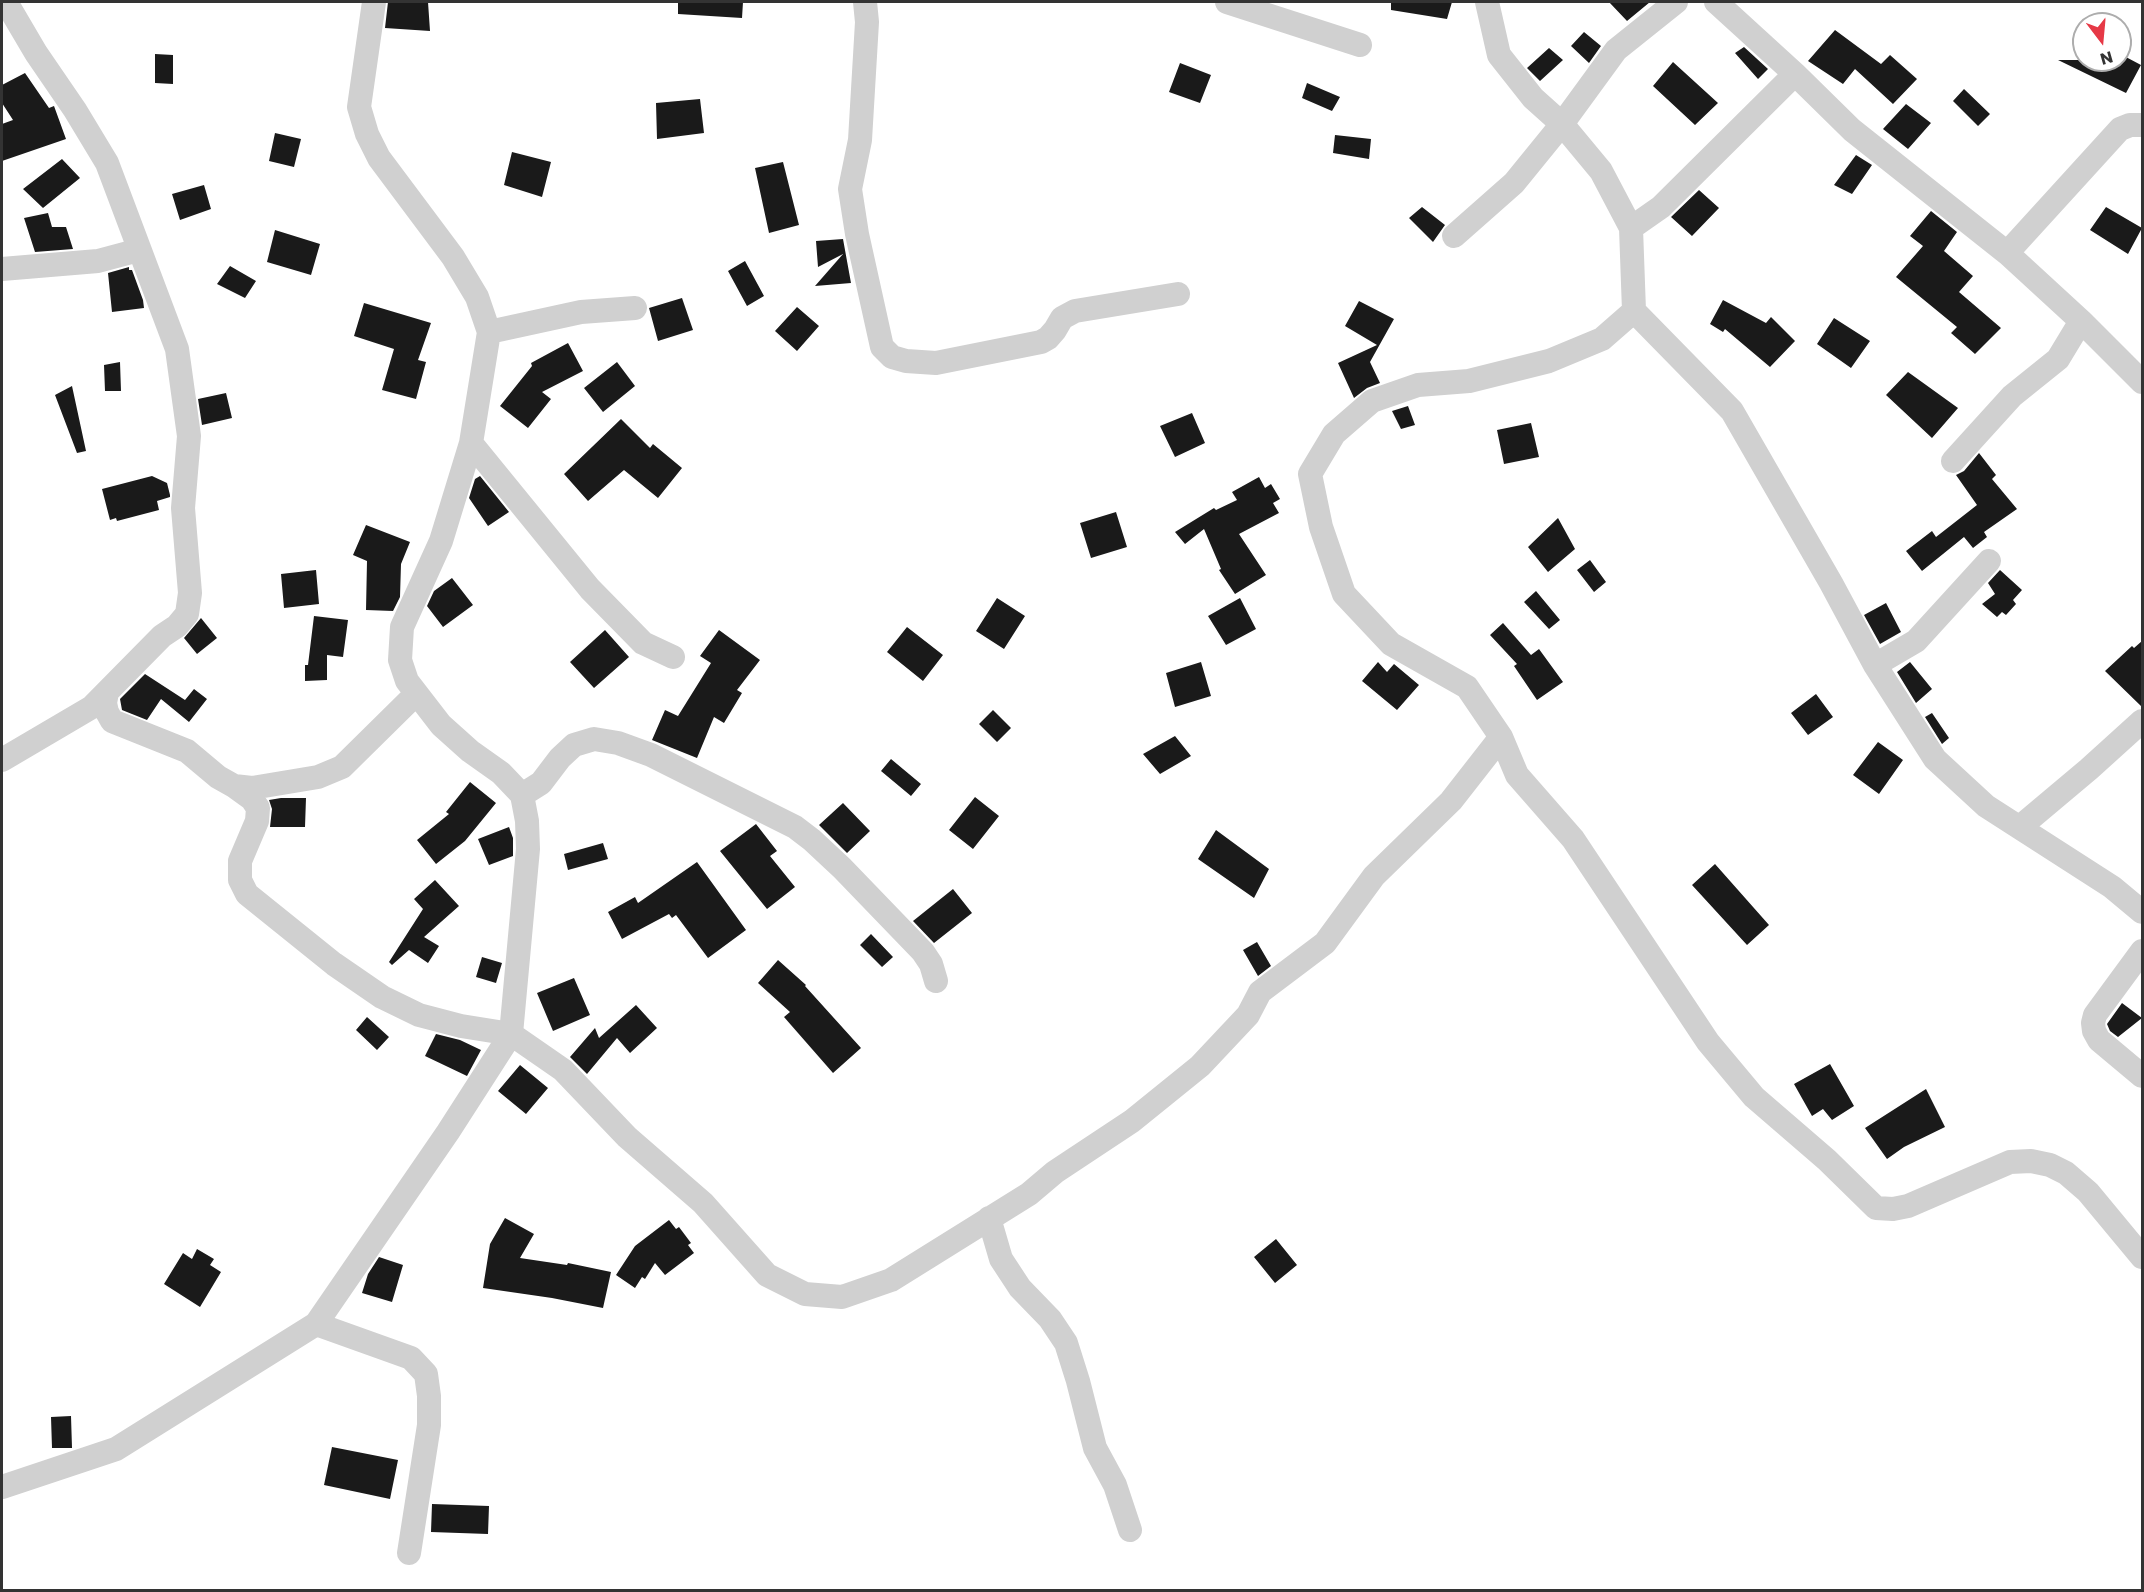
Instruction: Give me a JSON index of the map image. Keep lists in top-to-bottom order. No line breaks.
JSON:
{"north":"bottom"}
